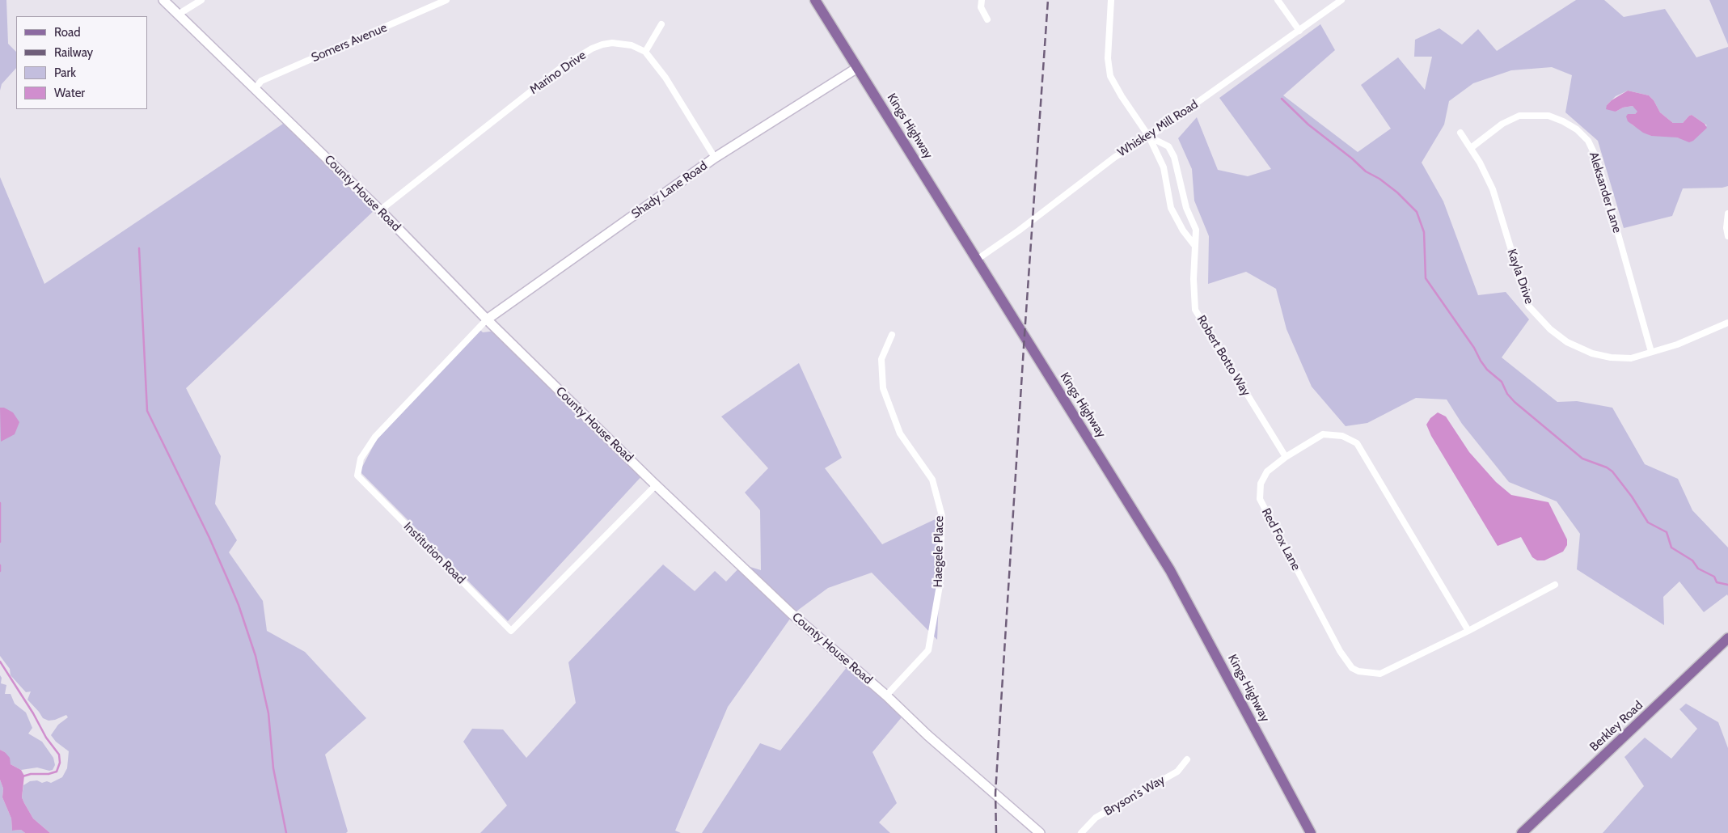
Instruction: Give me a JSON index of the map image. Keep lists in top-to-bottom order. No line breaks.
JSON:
{"streets":{"main road":["Kings Highway","Berkley Road"],"street":["Somers Avenue","Marino Drive","Whiskey Mill Road","Shady Lane Road","Aleksander Lane","County House Road","Kayla Drive","Robert Botto Way","Red Fox Lane","Haegele Place","Institution Road","Bryson's Way"]},"crossings":[["Somers Avenue","County House Road"],["Marino Drive","County House Road"],["Kings Highway","Whiskey Mill Road"],["Kings Highway","Shady Lane Road"],["Whiskey Mill Road","Robert Botto Way"],["Shady Lane Road","County House Road"],["Shady Lane Road","Institution Road"],["Aleksander Lane","Kayla Drive"],["County House Road","Haegele Place"],["County House Road","Institution Road"],["Robert Botto Way","Red Fox Lane"]],"legend":["Road","Railway","Park","Water"]}
